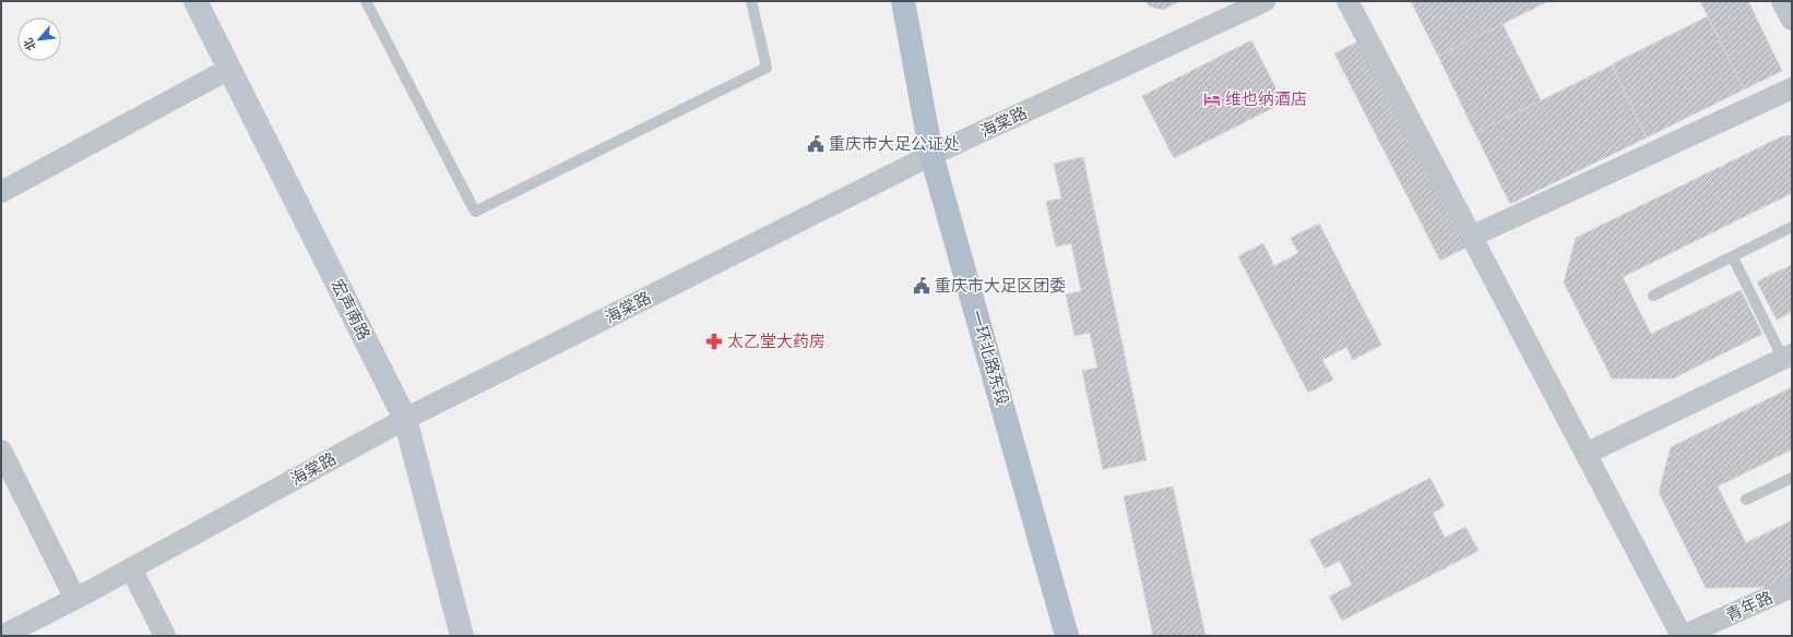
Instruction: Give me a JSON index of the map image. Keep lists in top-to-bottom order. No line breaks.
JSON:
{"streets":{"main road":["一环北路东段"],"street":["海棠路","宏声南路","青年路"]},"crossings":[["海棠路","宏声南路"],["海棠路","一环北路东段"]],"places":{"hotel":["维也纳酒店"],"public building":["重庆市大足公证处","重庆市大足区团委"],"pharmacy":["太乙堂大药房"]},"north":"bottom left"}
